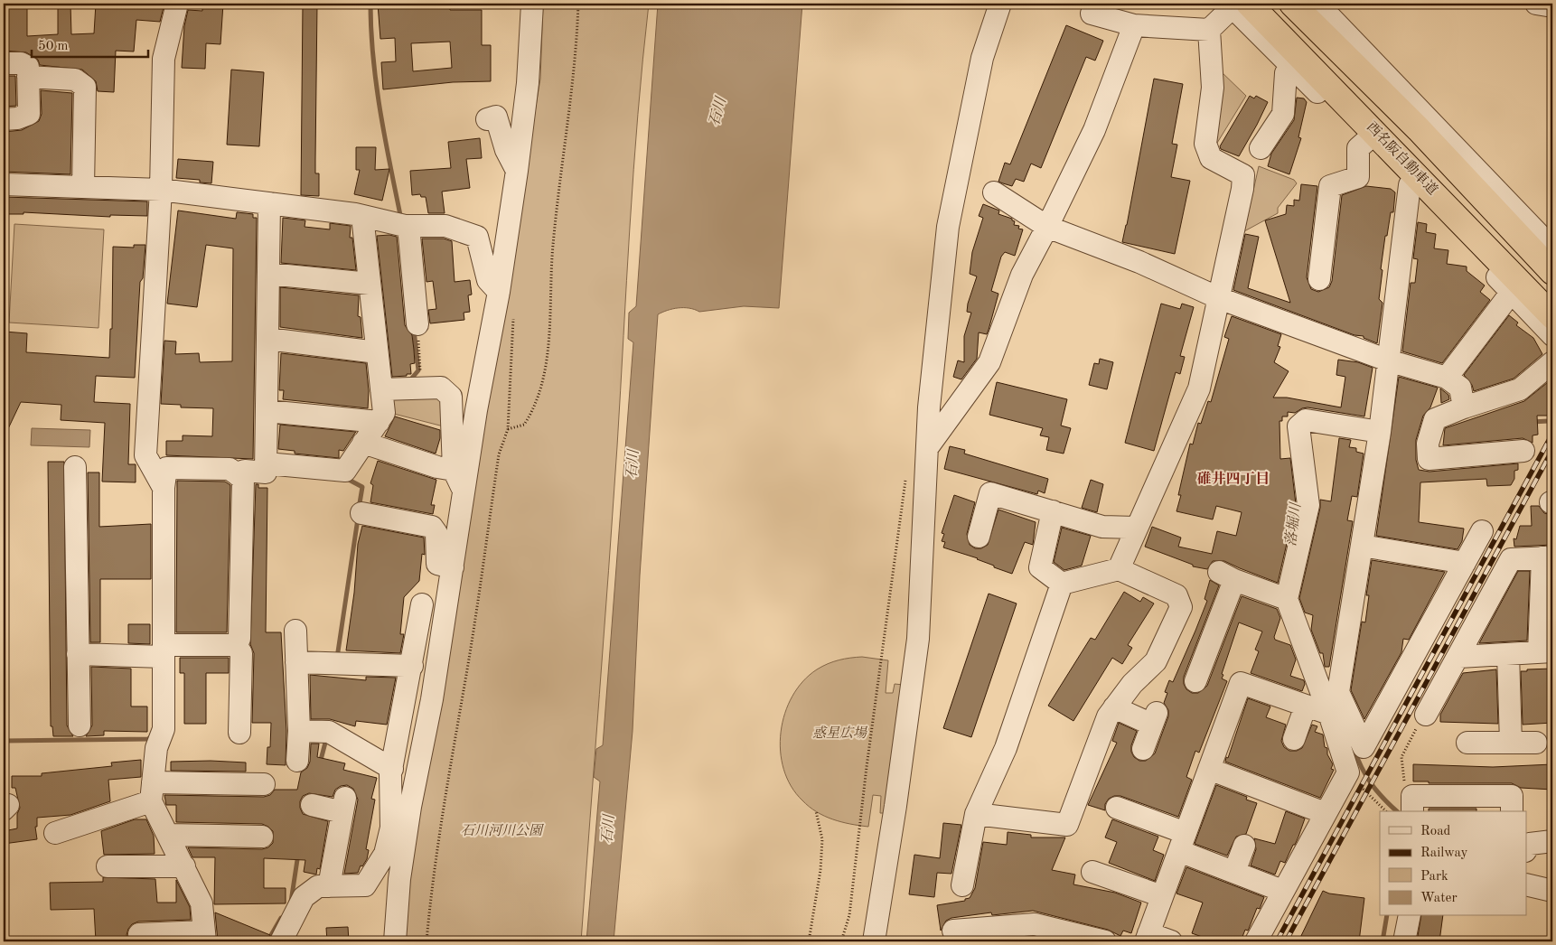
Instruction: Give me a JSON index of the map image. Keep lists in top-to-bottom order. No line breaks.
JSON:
{"streets":{"highway":["西名阪自動車道"]},"districts":["碓井四丁目"],"water":["石川","落堀川"],"parks":["惑星広場","石川河川公園"],"legend":["Road","Railway","Park","Water"],"scale_bar":"50 m"}
